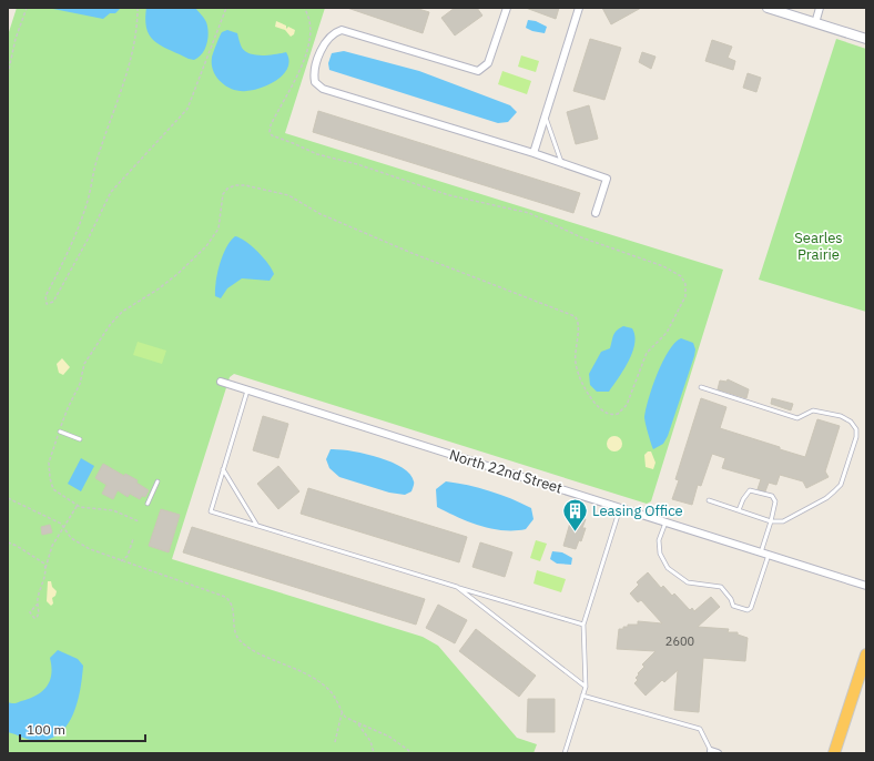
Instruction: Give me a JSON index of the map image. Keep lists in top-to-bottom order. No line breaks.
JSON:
{"streets":{"street":["North 22nd Street"]},"parks":["Searles Prairie"],"places":{"building":["Leasing Office"]},"house_numbers":["2600"],"scale_bar":"100 m"}
